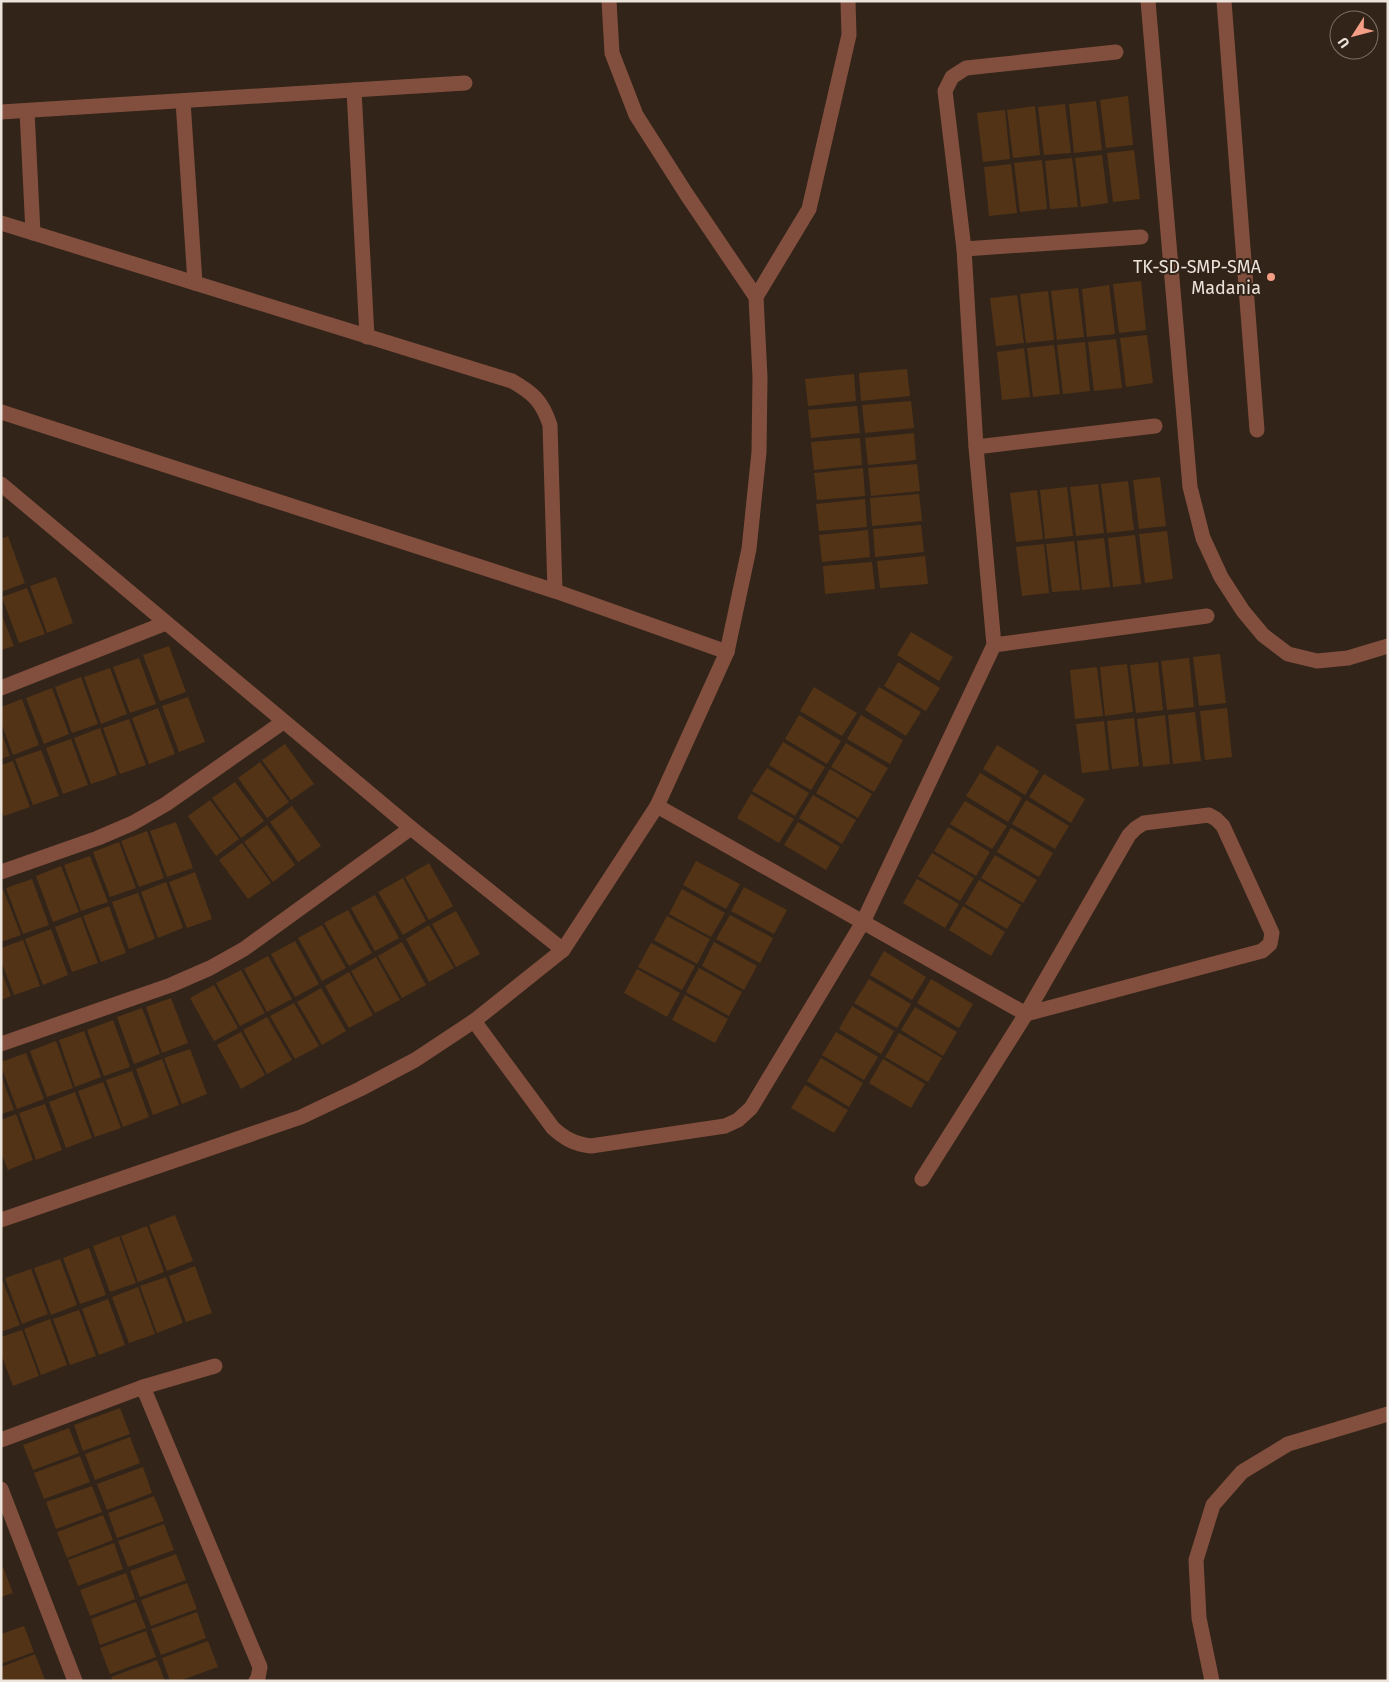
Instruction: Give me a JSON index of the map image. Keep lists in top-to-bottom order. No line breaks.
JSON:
{"places":["TK-SD-SMP-SMA Madania"],"north":"bottom left"}
